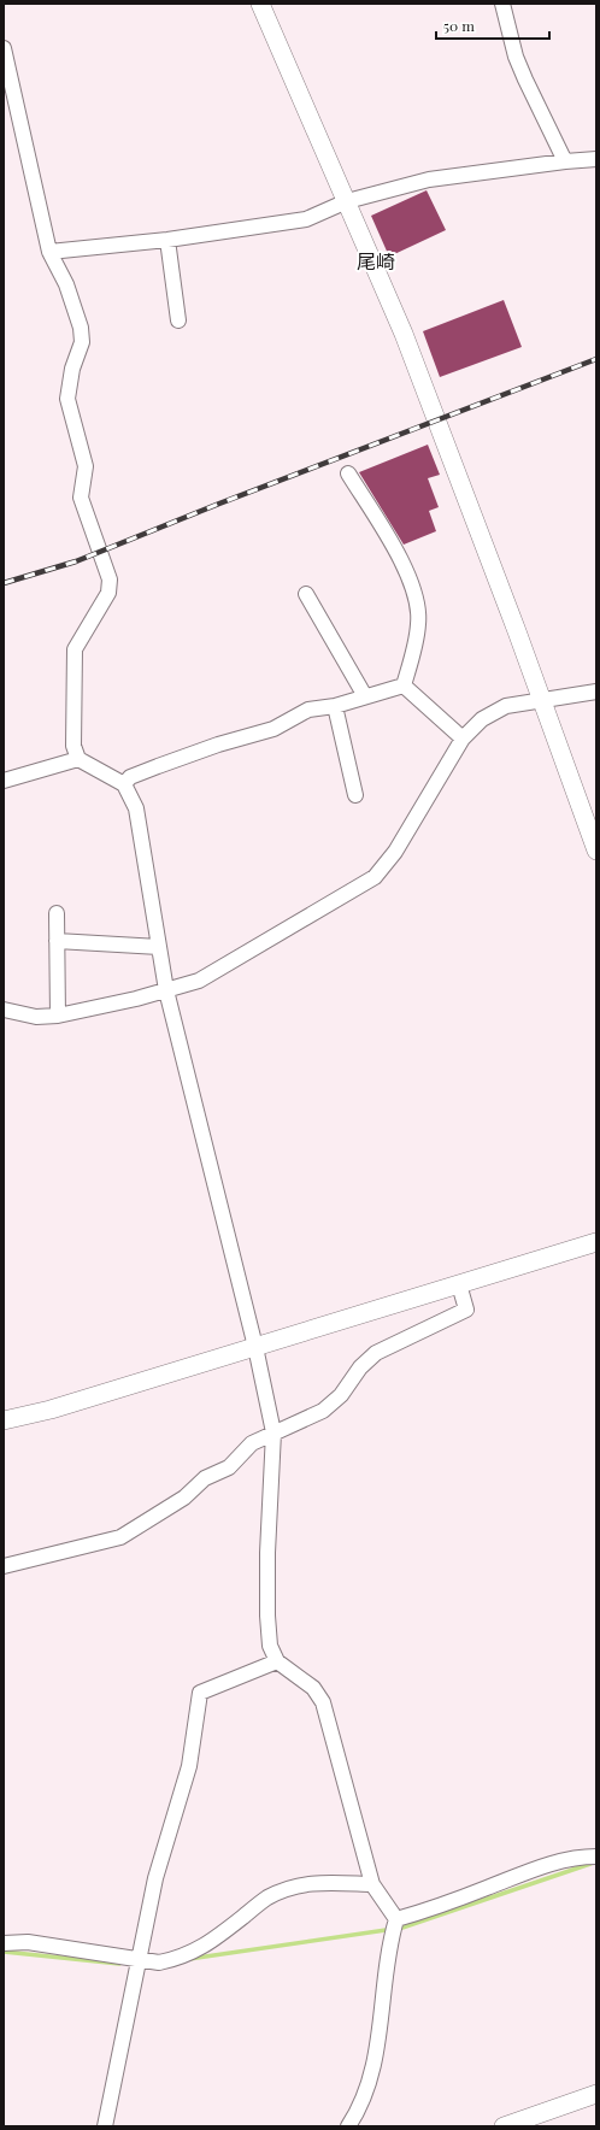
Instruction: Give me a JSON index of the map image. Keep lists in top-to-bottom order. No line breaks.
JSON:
{"districts":["尾崎"],"scale_bar":"50 m"}
